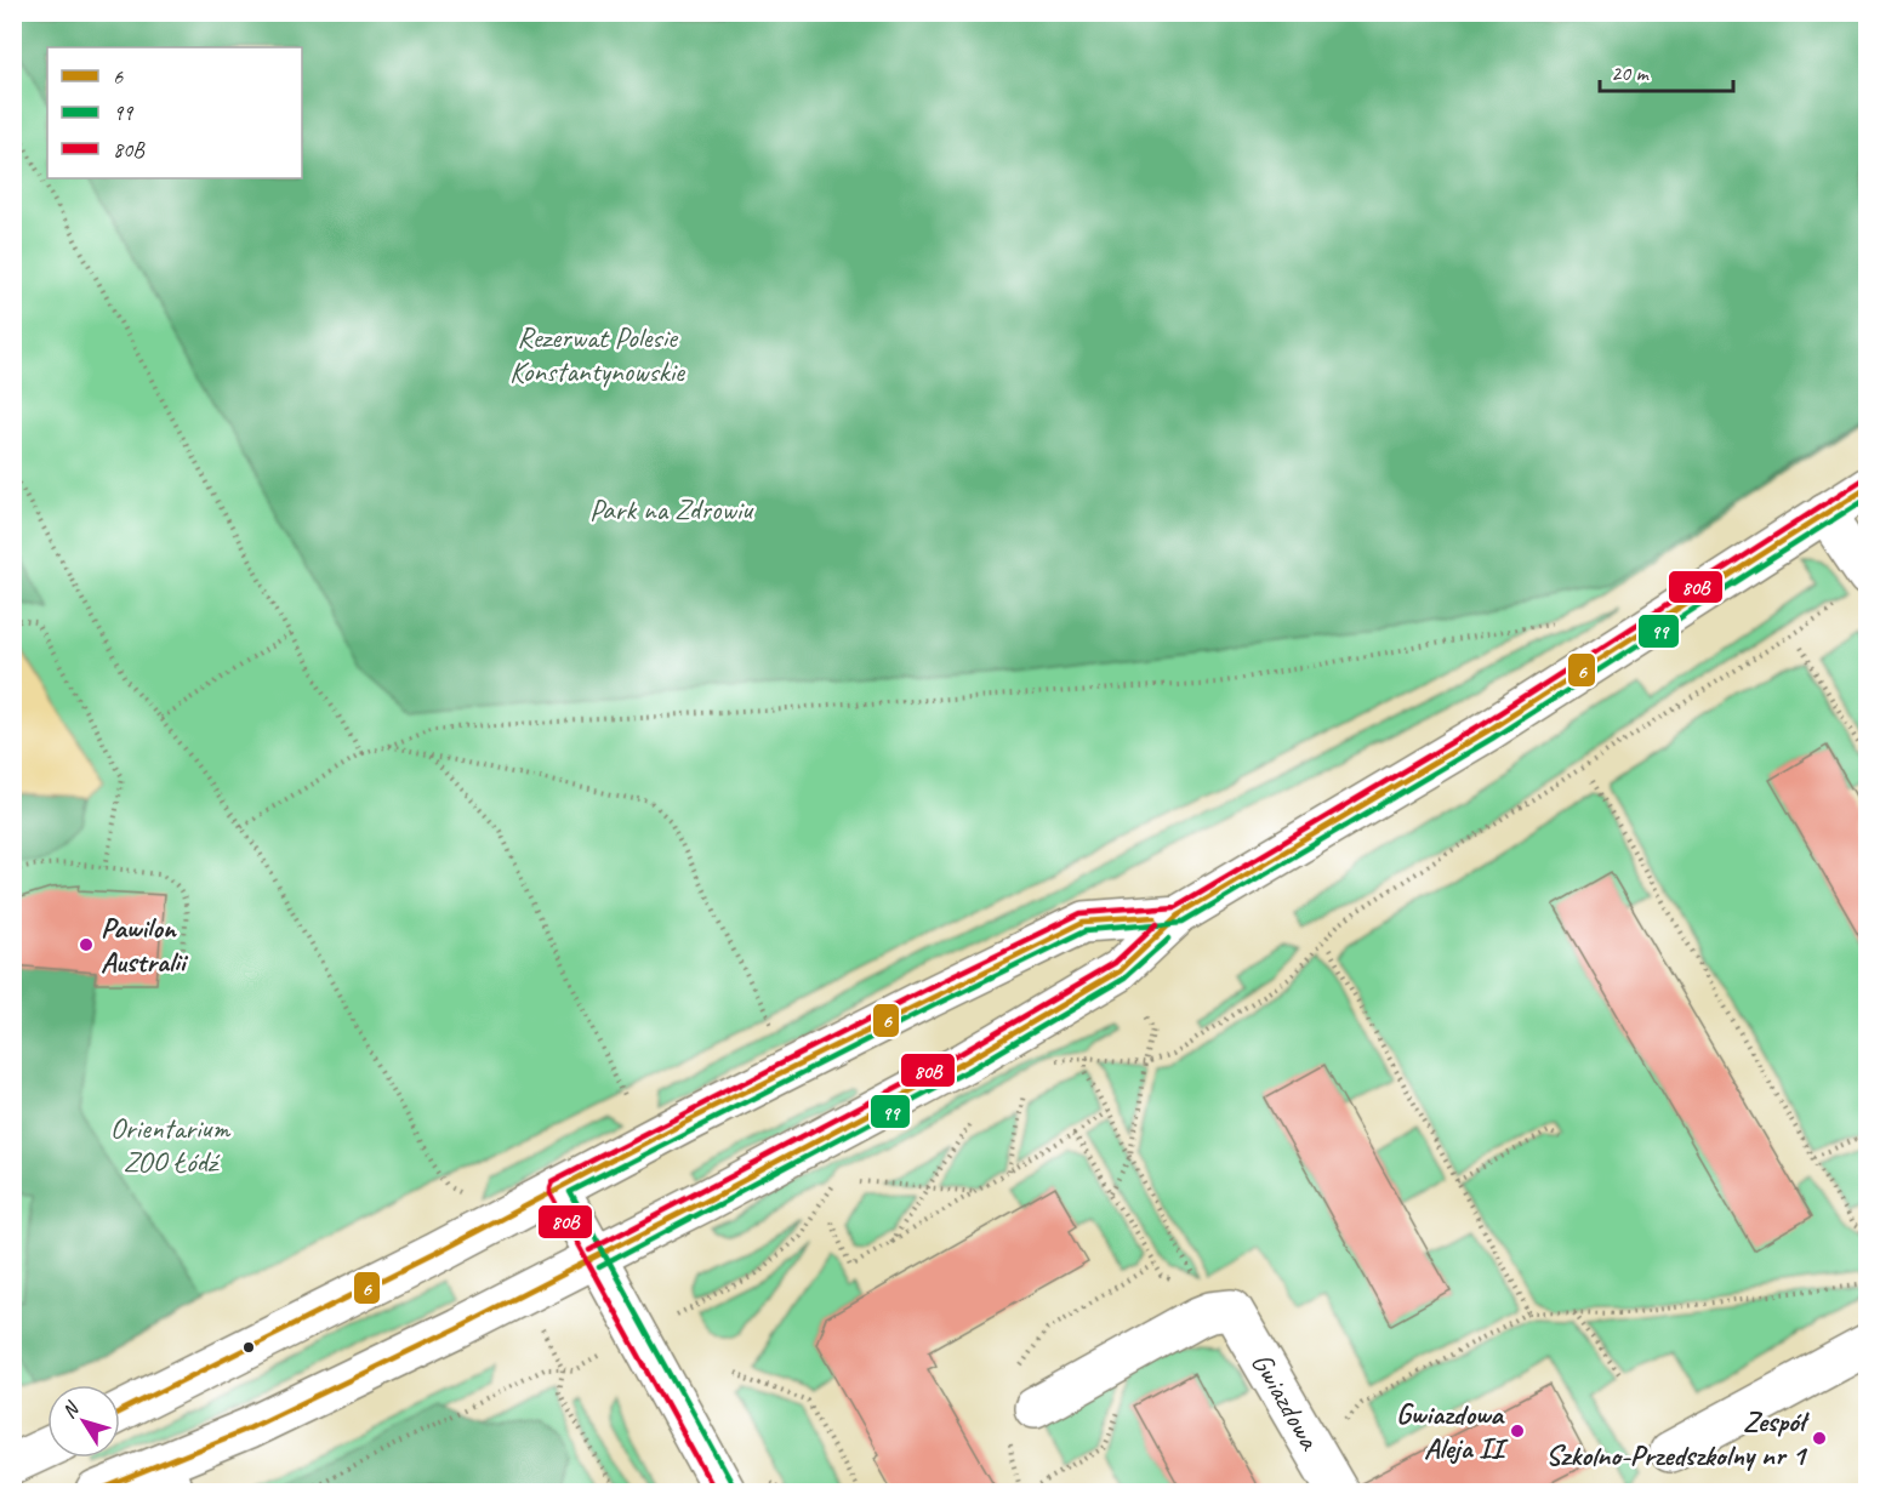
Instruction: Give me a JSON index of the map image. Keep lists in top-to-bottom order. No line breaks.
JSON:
{"streets":{"main road":["Gwiazdowa"]},"parks":["Rezerwat Polesie Konstantynowskie","Park na Zdrowiu","Orientarium ZOO Łódź"],"places":["Pawilon Australii","Gwiazdowa Aleja II","Zespół Szkolno-Przedszkolny nr 1"],"lines":["transit line 80B","transit line 6","transit line 99"],"legend":["6","99","80B"],"scale_bar":"20 m","north":"top left"}
